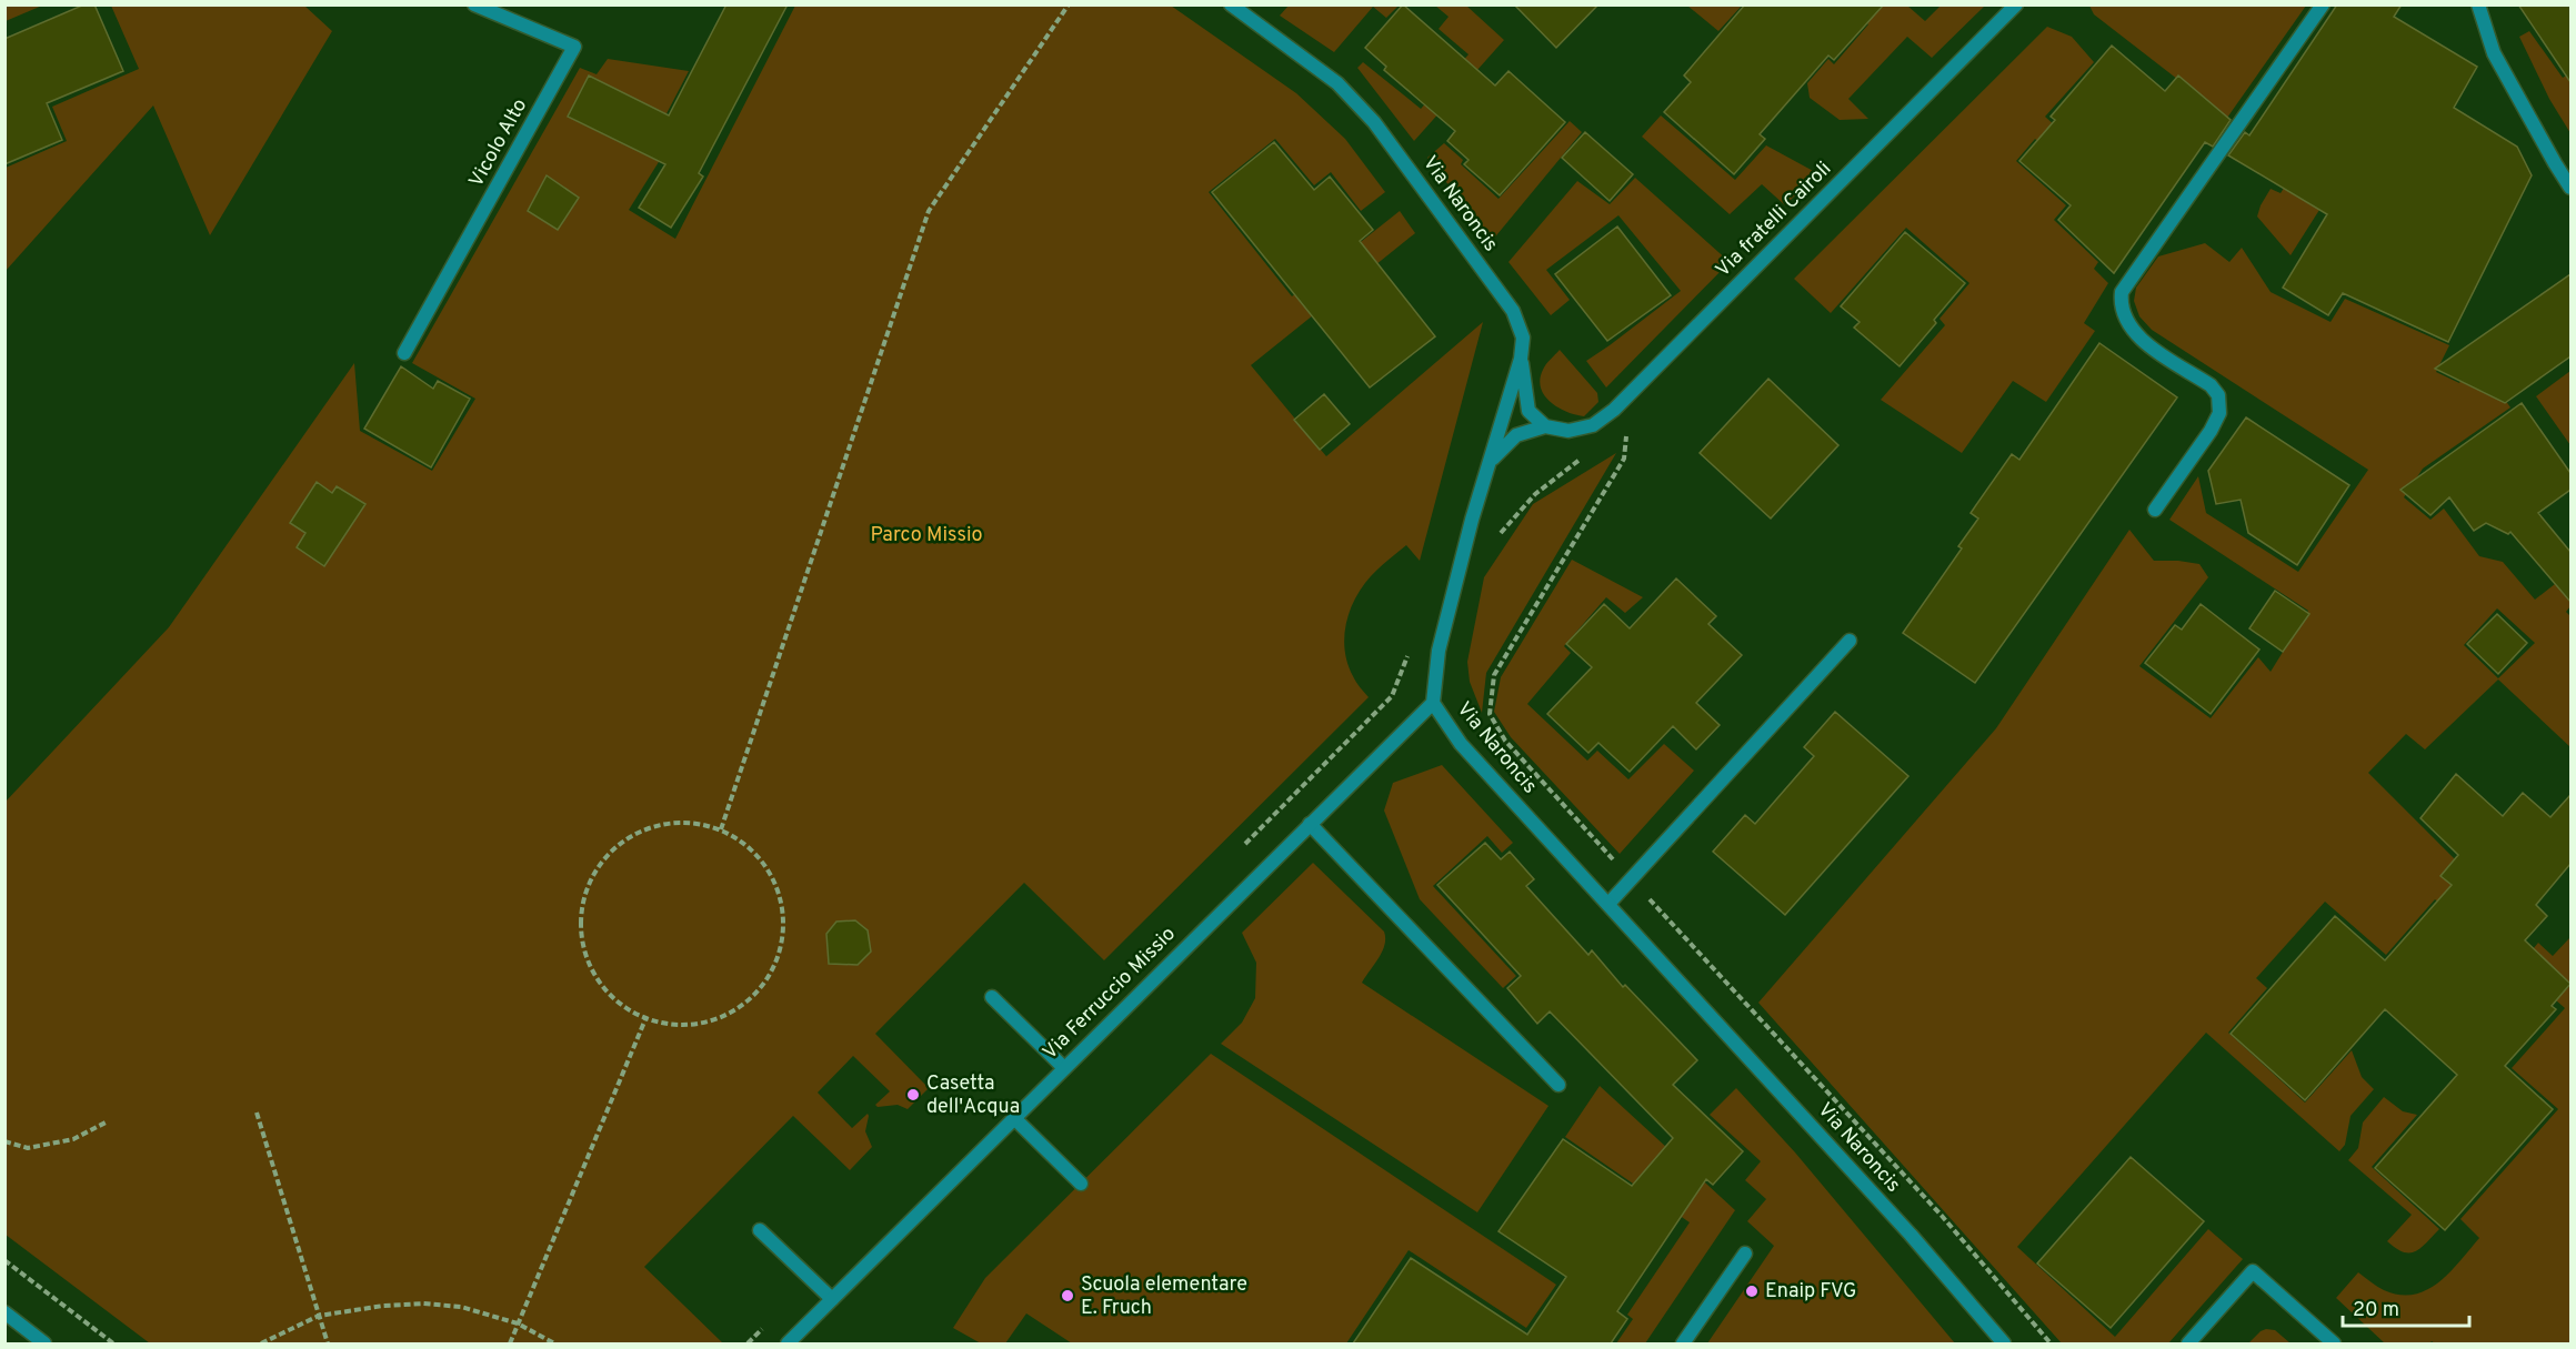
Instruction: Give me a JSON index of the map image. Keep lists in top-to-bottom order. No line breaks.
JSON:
{"streets":{"street":["Vicolo Alto","Via Naroncis","Via fratelli Cairoli","Via Ferruccio Missio"]},"crossings":[["Via Naroncis","Via fratelli Cairoli"],["Via Naroncis","Via Ferruccio Missio"]],"parks":["Parco Missio"],"places":["Casetta dell'Acqua","Enaip FVG","Scuola elementare E. Fruch"],"scale_bar":"20 m"}
